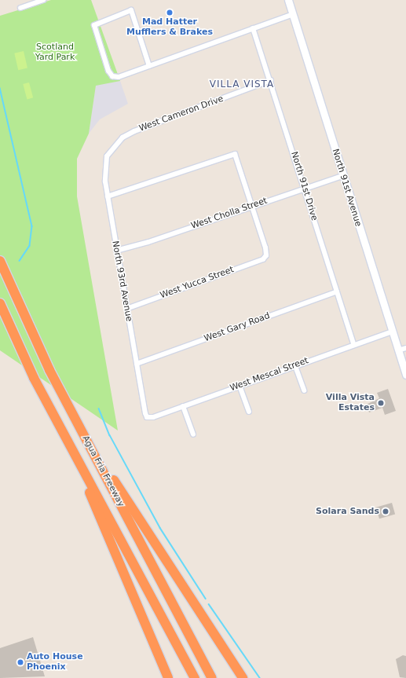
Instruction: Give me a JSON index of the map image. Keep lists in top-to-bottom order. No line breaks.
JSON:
{"streets":{"highway":["Agua Fria Freeway"],"main road":["North 91st Avenue"],"street":["West Cameron Drive","North 91st Drive","West Cholla Street","North 93rd Avenue","West Yucca Street","West Gary Road","West Mescal Street"]},"crossings":[["West Cameron Drive","North 91st Drive"],["West Cameron Drive","North 93rd Avenue"],["North 91st Drive","West Cholla Street"],["North 91st Drive","West Gary Road"],["North 91st Drive","West Mescal Street"],["North 91st Avenue","West Cholla Street"],["North 91st Avenue","West Mescal Street"],["West Cholla Street","North 93rd Avenue"],["West Cholla Street","West Yucca Street"],["North 93rd Avenue","West Yucca Street"],["North 93rd Avenue","West Gary Road"],["North 93rd Avenue","West Mescal Street"]],"districts":["VILLA VISTA"],"parks":["Scotland Yard Park"],"places":["Mad Hatter Mufflers & Brakes","Villa Vista Estates","Solara Sands","Auto House Phoenix"]}
